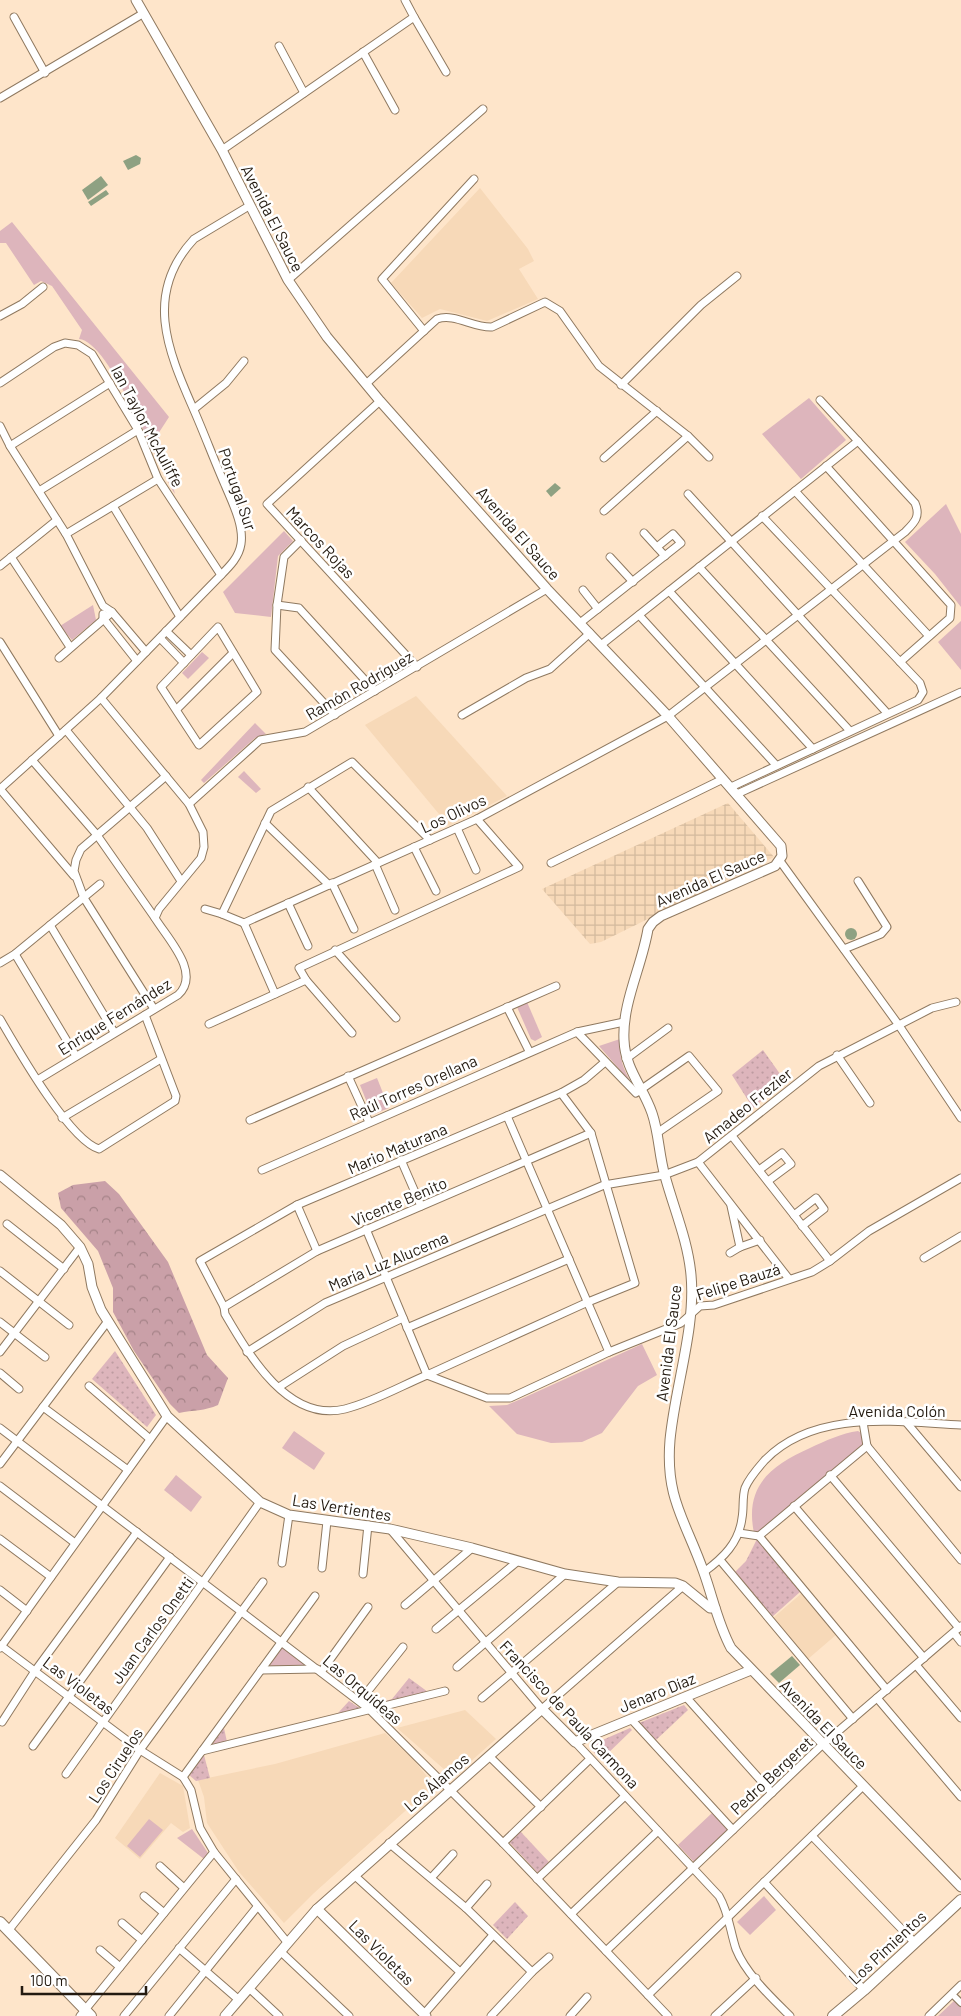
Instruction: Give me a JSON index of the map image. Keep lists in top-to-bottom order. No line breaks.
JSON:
{"streets":{"main road":["Los Pimientos"],"street":["Avenida El Sauce","Ian Taylor McAuliffe","Portugal Sur","Marcos Rojas","Ramón Rodríguez","Los Olivos","Enrique Fernández","Raúl Torres Orellana","Amadeo Frezier","Mario Maturana","Vicente Benito","María Luz Alucema","Felipe Bauzá","Avenida Colón","Las Vertientes","Juan Carlos Onetti","Las Violetas","Las Orquídeas","Jenaro Díaz","Francisco de Paula Carmona","Los Ciruelos","Pedro Bergeret","Los Álamos"]},"crossings":[["Avenida El Sauce","Portugal Sur"],["Avenida El Sauce","Marcos Rojas"],["Avenida El Sauce","Ramón Rodríguez"],["Avenida El Sauce","Los Olivos"],["Avenida El Sauce","Raúl Torres Orellana"],["Avenida El Sauce","Amadeo Frezier"],["Avenida El Sauce","Felipe Bauzá"],["Avenida El Sauce","Avenida Colón"],["Avenida El Sauce","Jenaro Díaz"],["Avenida El Sauce","Pedro Bergeret"],["Ian Taylor McAuliffe","Portugal Sur"],["Marcos Rojas","Ramón Rodríguez"],["Amadeo Frezier","María Luz Alucema"],["Mario Maturana","Vicente Benito"],["Las Vertientes","Juan Carlos Onetti"],["Las Vertientes","Francisco de Paula Carmona"],["Las Vertientes","Los Álamos"],["Juan Carlos Onetti","Las Violetas"],["Juan Carlos Onetti","Las Orquídeas"],["Las Violetas","Los Ciruelos"],["Las Violetas","Los Álamos"],["Las Orquídeas","Los Ciruelos"],["Las Orquídeas","Pedro Bergeret"],["Las Orquídeas","Los Álamos"],["Jenaro Díaz","Francisco de Paula Carmona"],["Francisco de Paula Carmona","Pedro Bergeret"],["Francisco de Paula Carmona","Los Álamos"]],"scale_bar":"100 m"}
